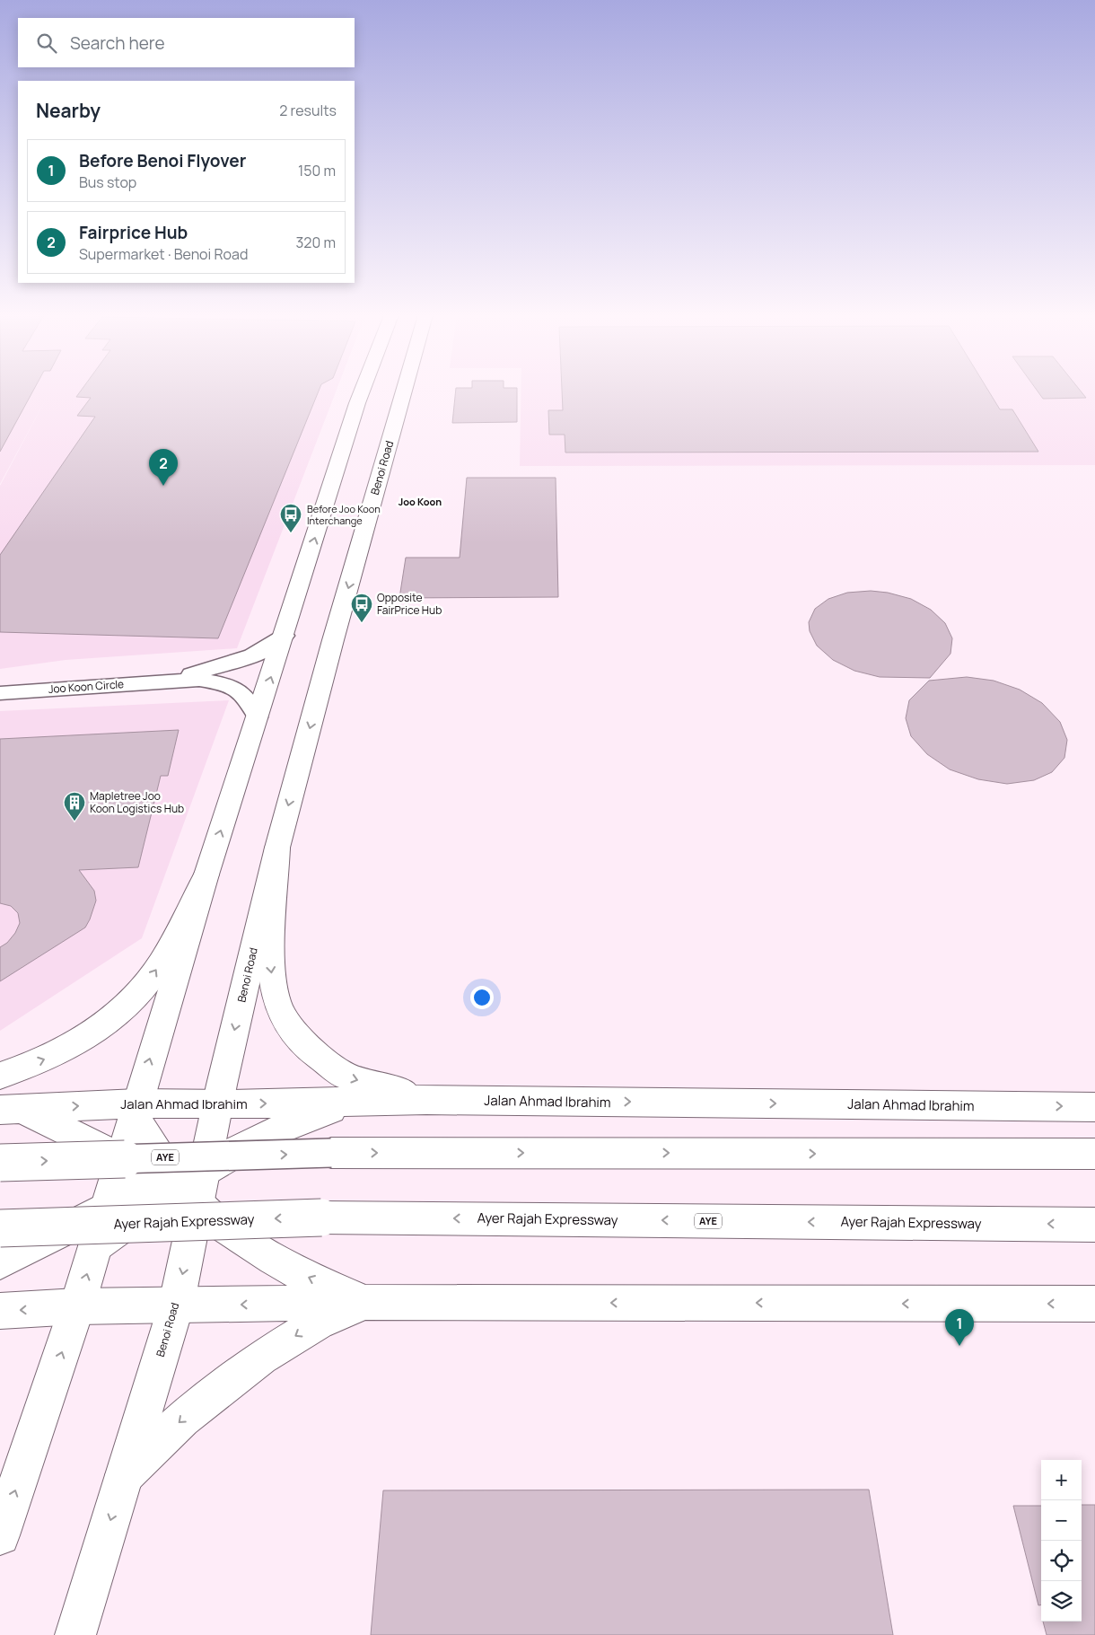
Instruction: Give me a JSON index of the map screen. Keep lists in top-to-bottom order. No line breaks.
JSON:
{"streets":{"main road":["Benoi Road","Jalan Ahmad Ibrahim","AYE","Ayer Rajah Expressway"],"street":["Joo Koon Circle"]},"crossings":[["Benoi Road","Jalan Ahmad Ibrahim"]],"districts":["Joo Koon"],"places":{"bus stop":["Before Joo Koon Interchange","Opposite FairPrice Hub"],"building":["Mapletree Joo Koon Logistics Hub"]},"page":{"search":"Search here","heading":["Nearby","2 results"],"list":[{"mark":"1","name":"Before Benoi Flyover","note":"Bus stop","value":"150 m"},{"mark":"2","name":"Fairprice Hub","note":"Supermarket · Benoi Road","value":"320 m"}],"pins":["2","1"],"map_buttons":["+","−"]}}
